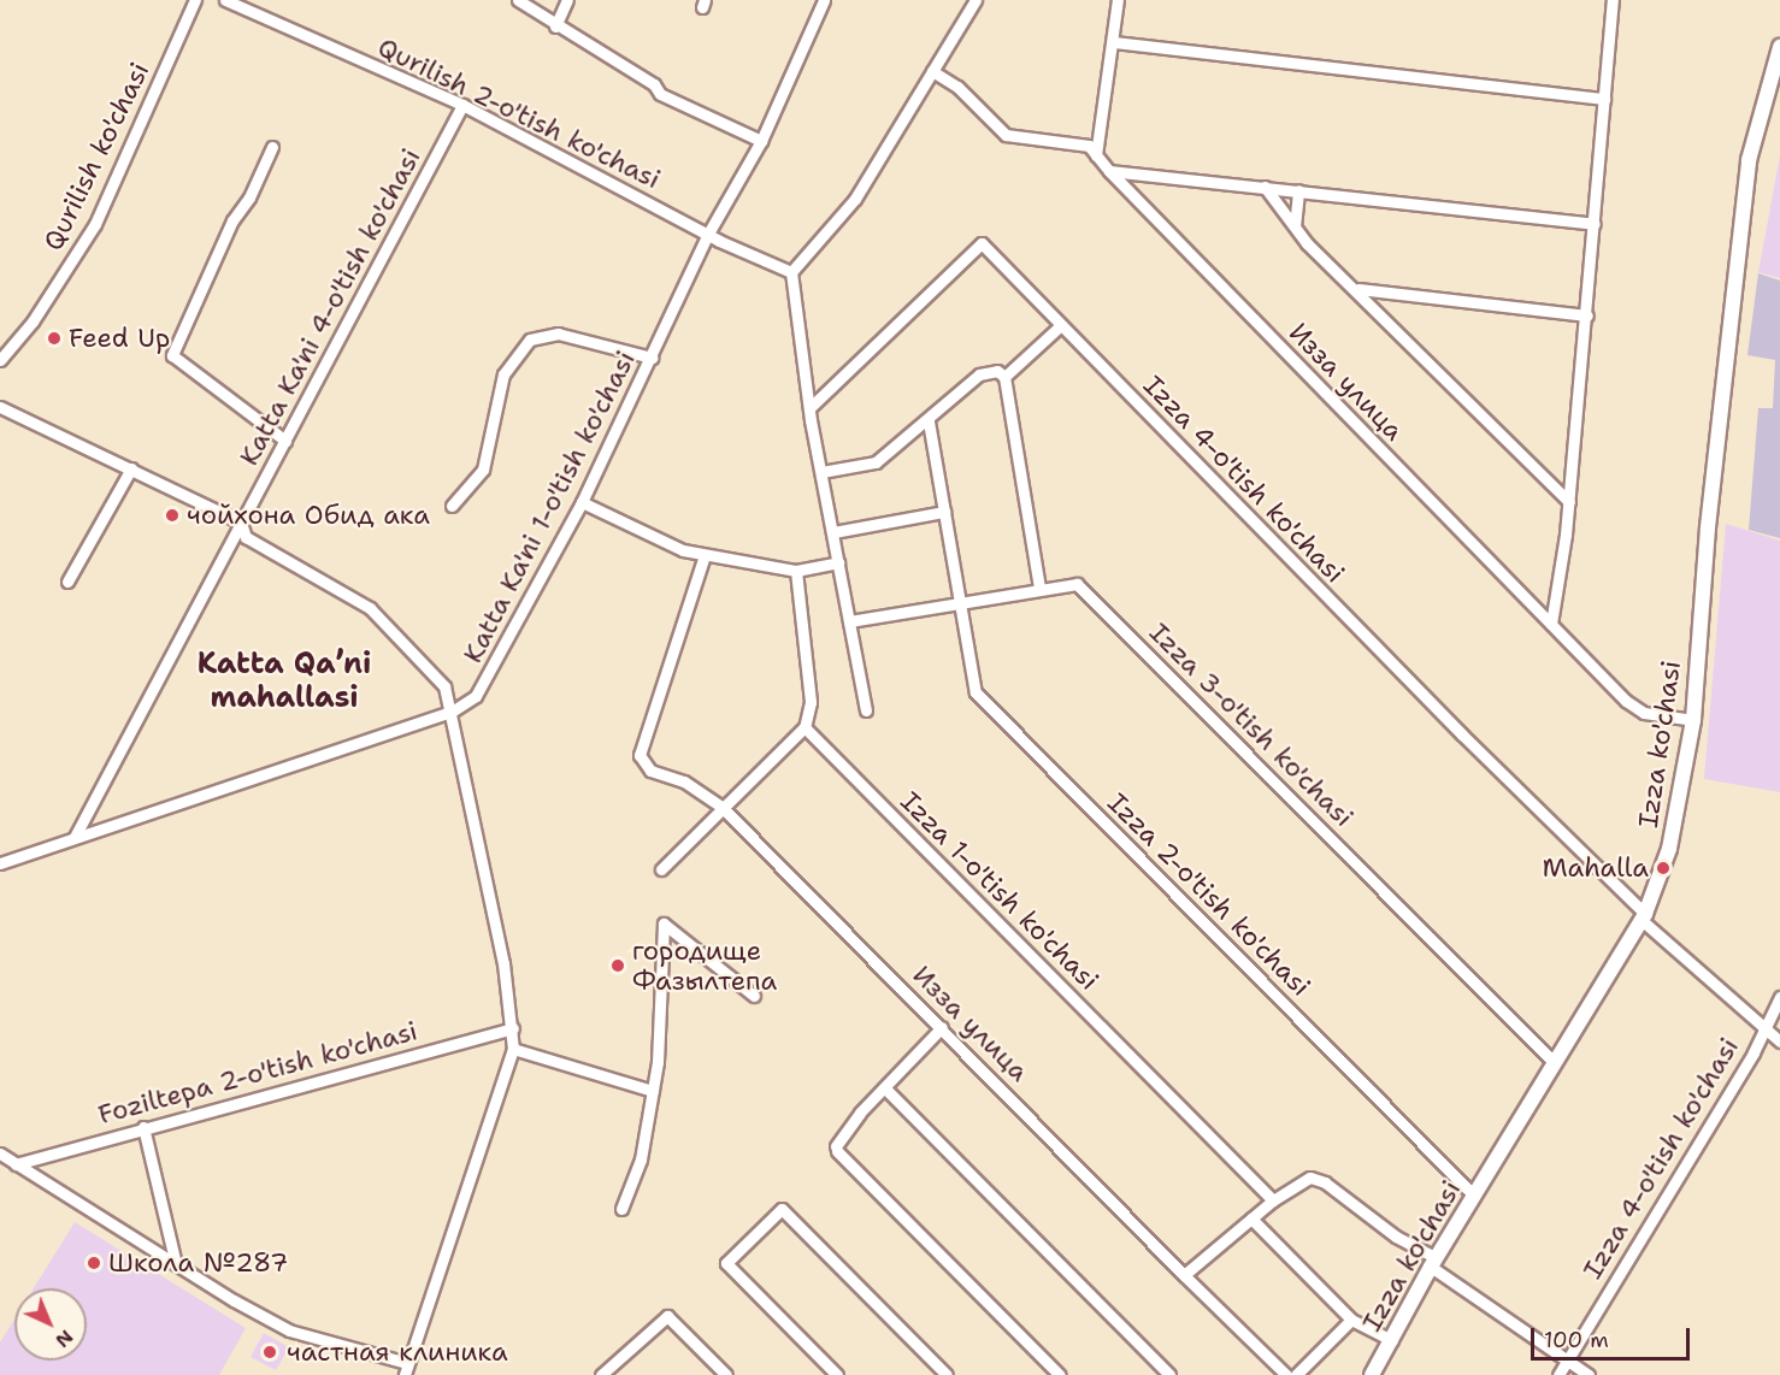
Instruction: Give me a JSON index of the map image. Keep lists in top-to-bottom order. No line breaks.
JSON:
{"streets":{"main road":["Izza ko'chasi"],"street":["Qurilish 2-o'tish ko'chasi","Qurilish ko'chasi","Katta Ka'ni 4-o'tish ko'chasi","Изза улица","Izza 4-o'tish ko'chasi","Katta Ka'ni 1-o'tish ko'chasi","Izza 3-o'tish ko'chasi","Izza 1-o'tish ko'chasi","Izza 2-o'tish ko'chasi","Foziltepa 2-o'tish ko'chasi"]},"crossings":[["Qurilish 2-o'tish ko'chasi","Katta Ka'ni 4-o'tish ko'chasi"],["Qurilish 2-o'tish ko'chasi","Katta Ka'ni 1-o'tish ko'chasi"],["Katta Ka'ni 4-o'tish ko'chasi","Katta Ka'ni 1-o'tish ko'chasi"],["Изза улица","Izza ko'chasi"],["Izza 4-o'tish ko'chasi","Izza ko'chasi"],["Izza 3-o'tish ko'chasi","Izza ko'chasi"],["Izza 3-o'tish ko'chasi","Izza 2-o'tish ko'chasi"],["Izza ko'chasi","Izza 2-o'tish ko'chasi"]],"districts":["Katta Qaʼni mahallasi"],"places":["Feed Up","чойхона Обид ака","Mahalla","городище Фазылтепа","Школа №287","частная клиника"],"scale_bar":"100 m","north":"bottom right"}
